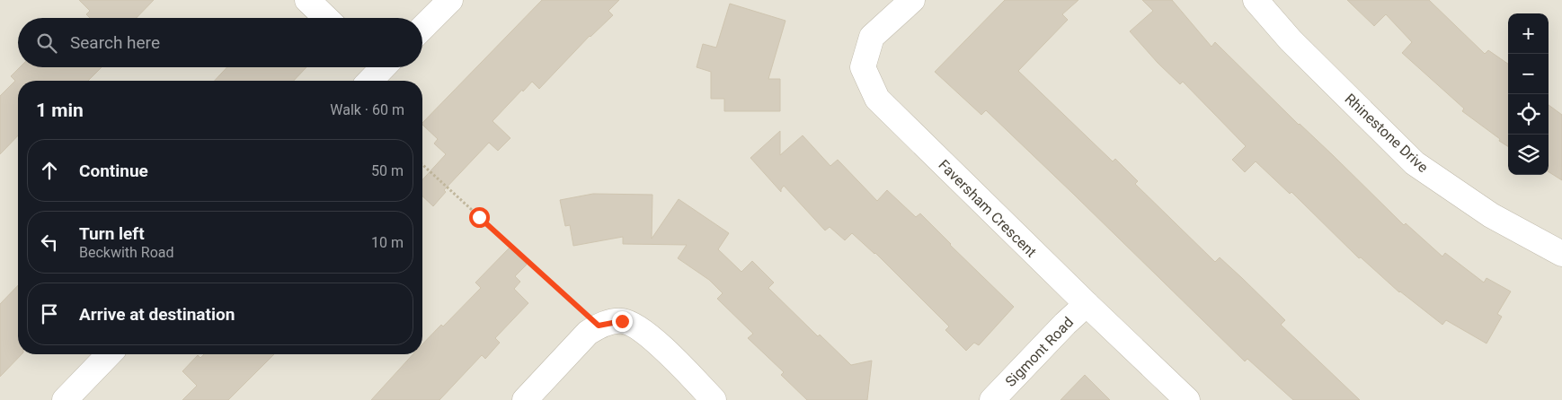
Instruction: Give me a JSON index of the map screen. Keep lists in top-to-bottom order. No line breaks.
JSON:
{"streets":{"street":["Rhinestone Drive","Faversham Crescent","Sigmont Road"]},"crossings":[["Faversham Crescent","Sigmont Road"]],"page":{"map_buttons":["+","−"],"search":"Search here","heading":["1 min","Walk · 60 m"],"list":[["Continue","50 m"],["Turn left","Beckwith Road","10 m"],"Arrive at destination"]}}
